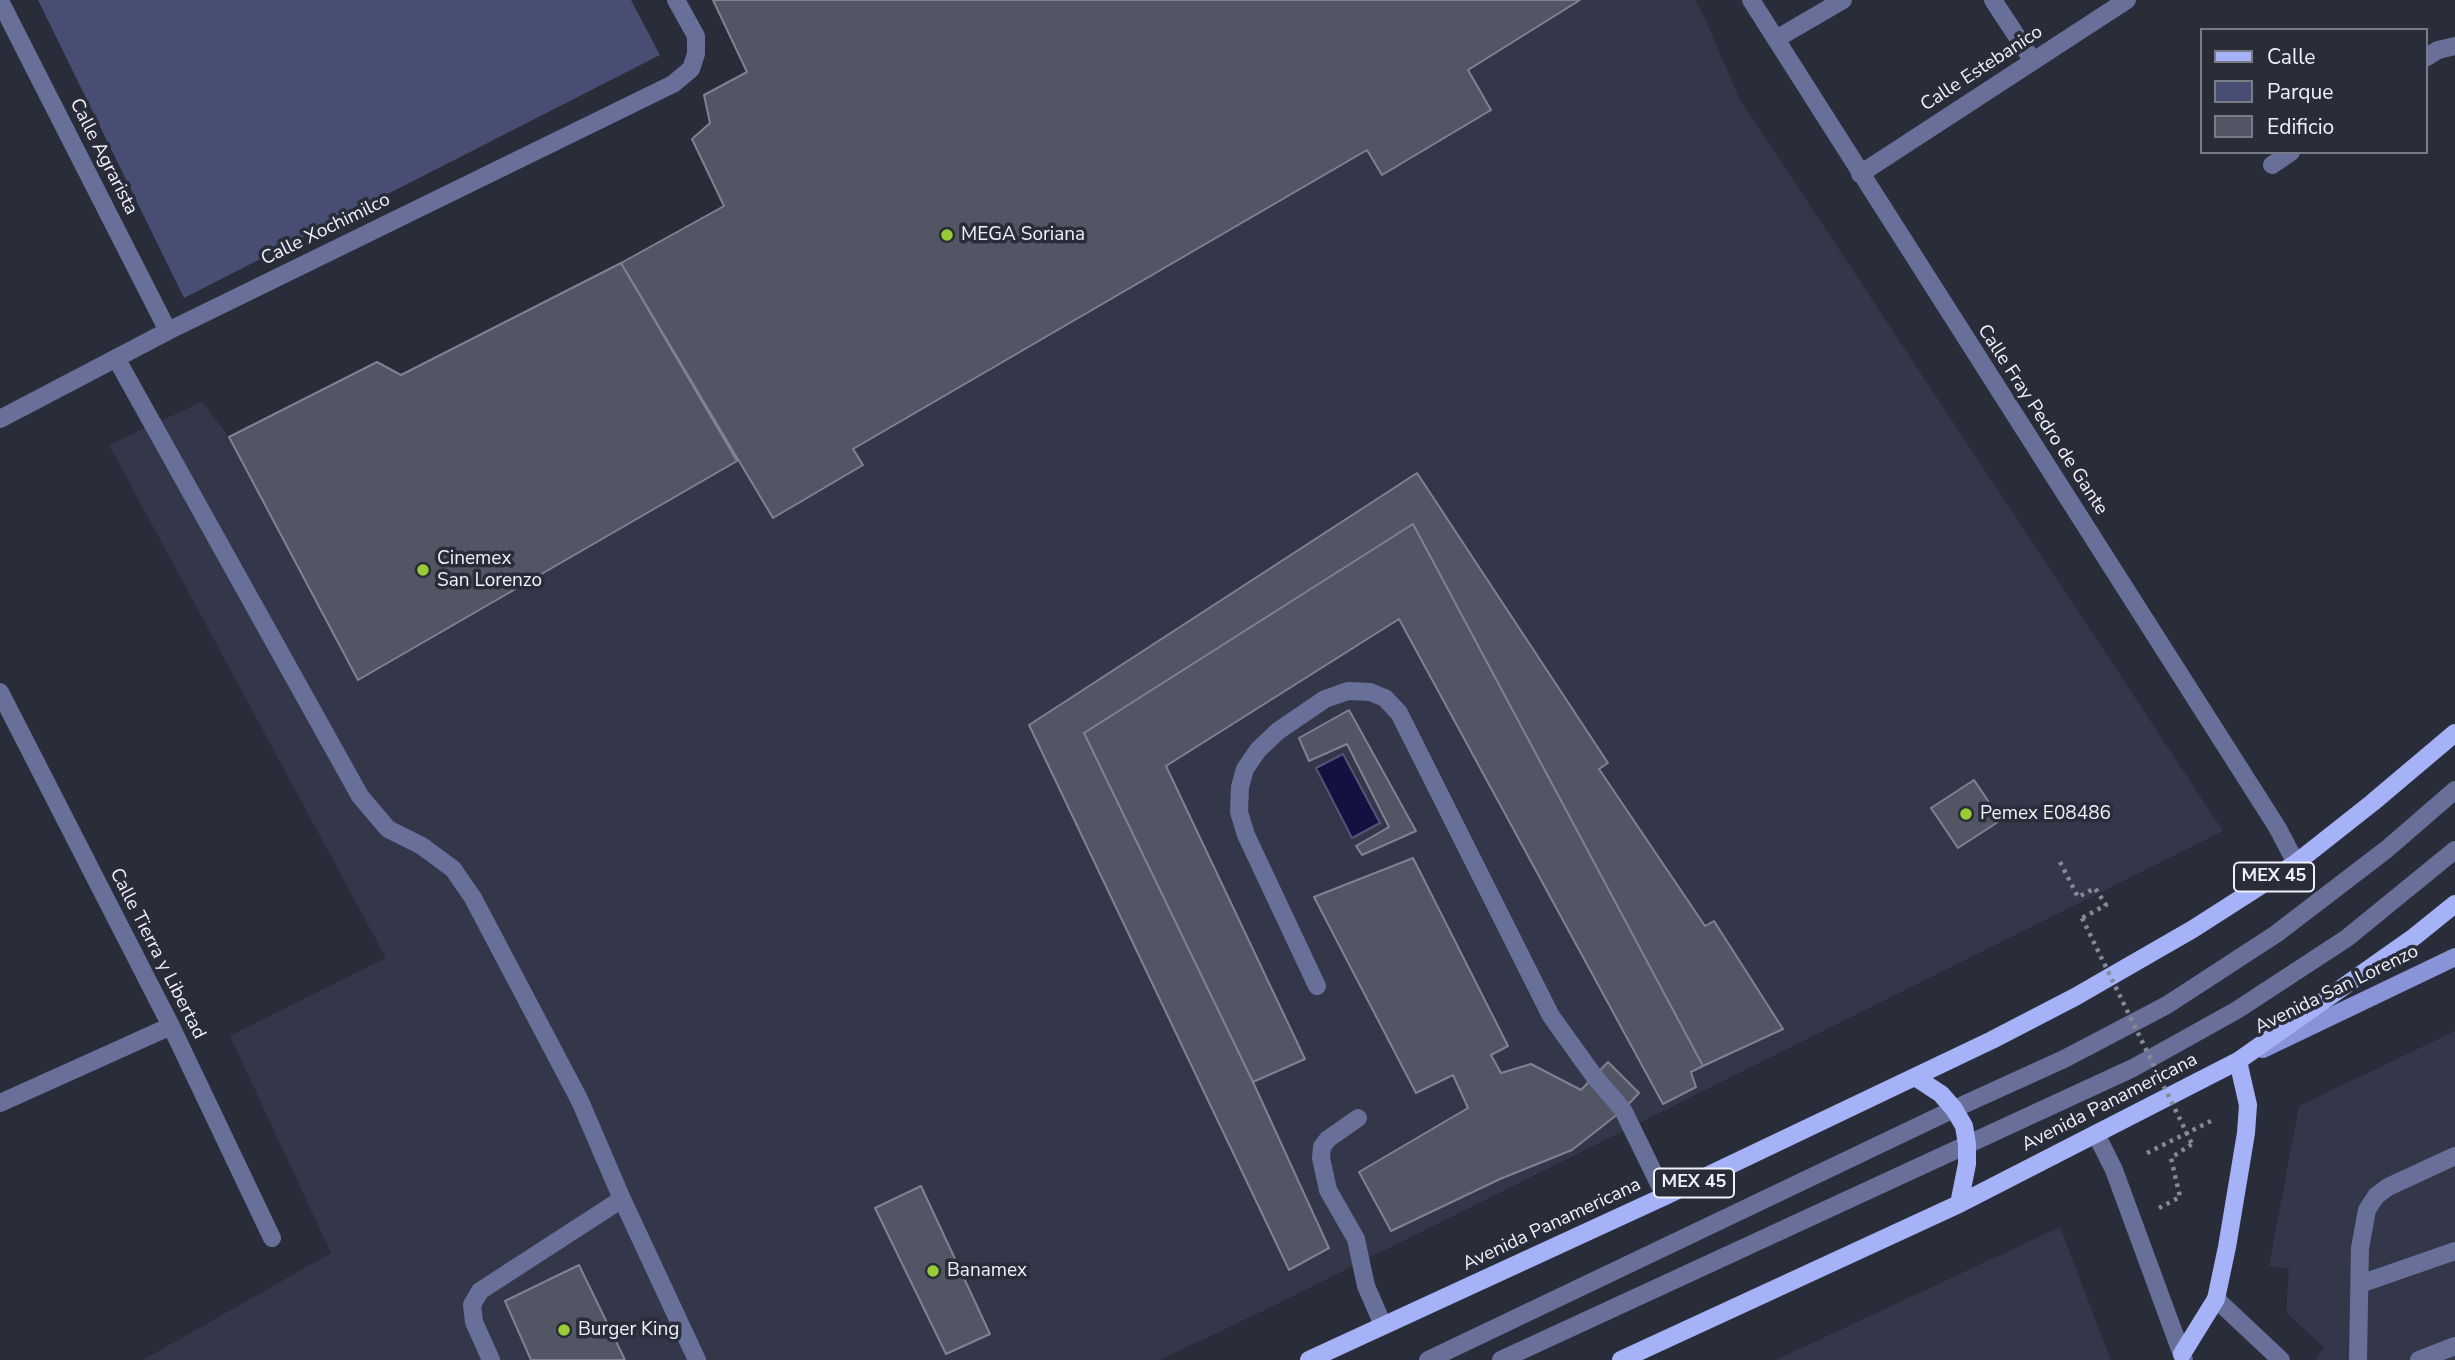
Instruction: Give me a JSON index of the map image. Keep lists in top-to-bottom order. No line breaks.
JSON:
{"streets":{"main road":["MEX 45","Avenida San Lorenzo","Avenida Panamericana"],"street":["Calle Estebanico","Calle Agrarista","Calle Xochimilco","Calle Fray Pedro de Gante","Calle Tierra y Libertad"]},"crossings":[["Calle Estebanico","Calle Fray Pedro de Gante"],["Calle Agrarista","Calle Xochimilco"],["Calle Fray Pedro de Gante","MEX 45"],["Calle Fray Pedro de Gante","Avenida Panamericana"],["MEX 45","Avenida Panamericana"],["Avenida San Lorenzo","Avenida Panamericana"]],"places":["MEGA Soriana","Cinemex San Lorenzo","Pemex E08486","Banamex","Burger King"],"legend":["Calle","Parque","Edificio"]}
